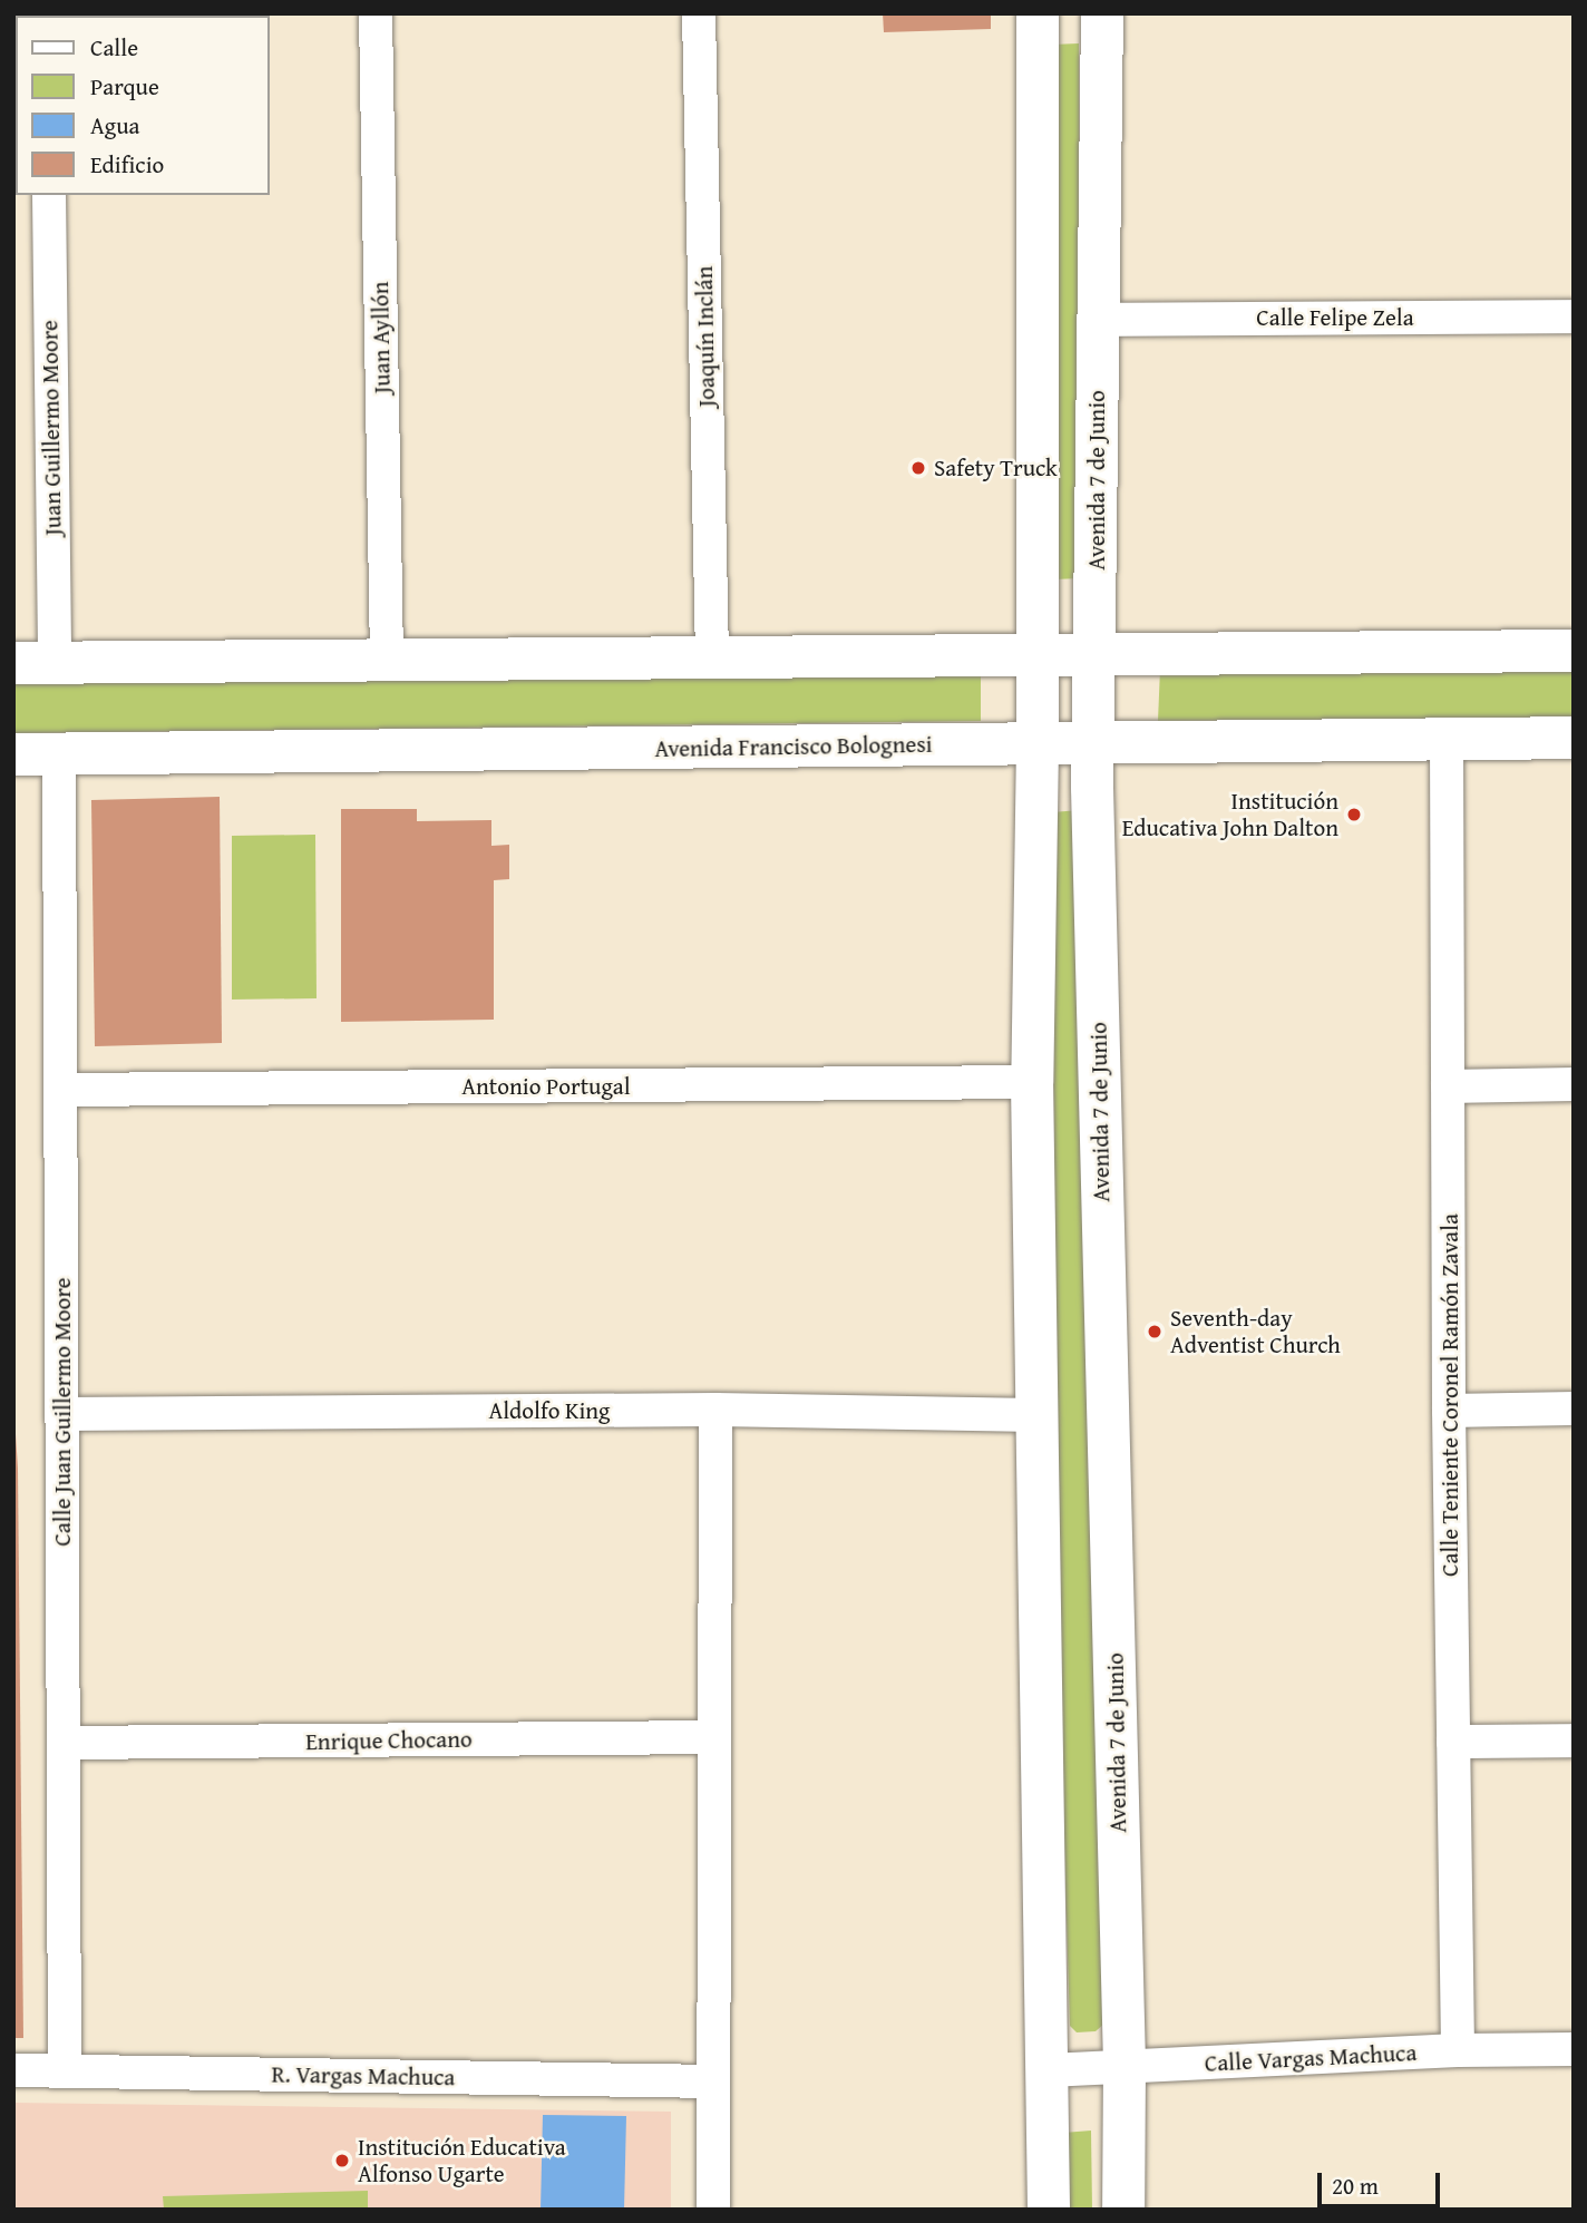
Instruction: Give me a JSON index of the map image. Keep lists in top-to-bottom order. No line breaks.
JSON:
{"streets":{"street":["Calle Felipe Zela","Joaquín Inclán","Juan Ayllón","Juan Guillermo Moore","Avenida 7 de Junio","Avenida Francisco Bolognesi","Antonio Portugal","Calle Teniente Coronel Ramón Zavala","Aldolfo King","Calle Juan Guillermo Moore","Enrique Chocano","Calle Vargas Machuca","R. Vargas Machuca"]},"crossings":[["Calle Felipe Zela","Avenida 7 de Junio"],["Avenida 7 de Junio","Avenida Francisco Bolognesi"],["Avenida 7 de Junio","Calle Vargas Machuca"],["Avenida Francisco Bolognesi","Calle Teniente Coronel Ramón Zavala"],["Avenida Francisco Bolognesi","Calle Juan Guillermo Moore"],["Antonio Portugal","Calle Juan Guillermo Moore"],["Calle Teniente Coronel Ramón Zavala","Calle Vargas Machuca"],["Aldolfo King","Calle Juan Guillermo Moore"],["Calle Juan Guillermo Moore","Enrique Chocano"],["Calle Juan Guillermo Moore","R. Vargas Machuca"]],"places":["Safety Truck","Institución Educativa John Dalton","Seventh-day Adventist Church","Institución Educativa Alfonso Ugarte"],"legend":["Calle","Parque","Agua","Edificio"],"scale_bar":"20 m"}
